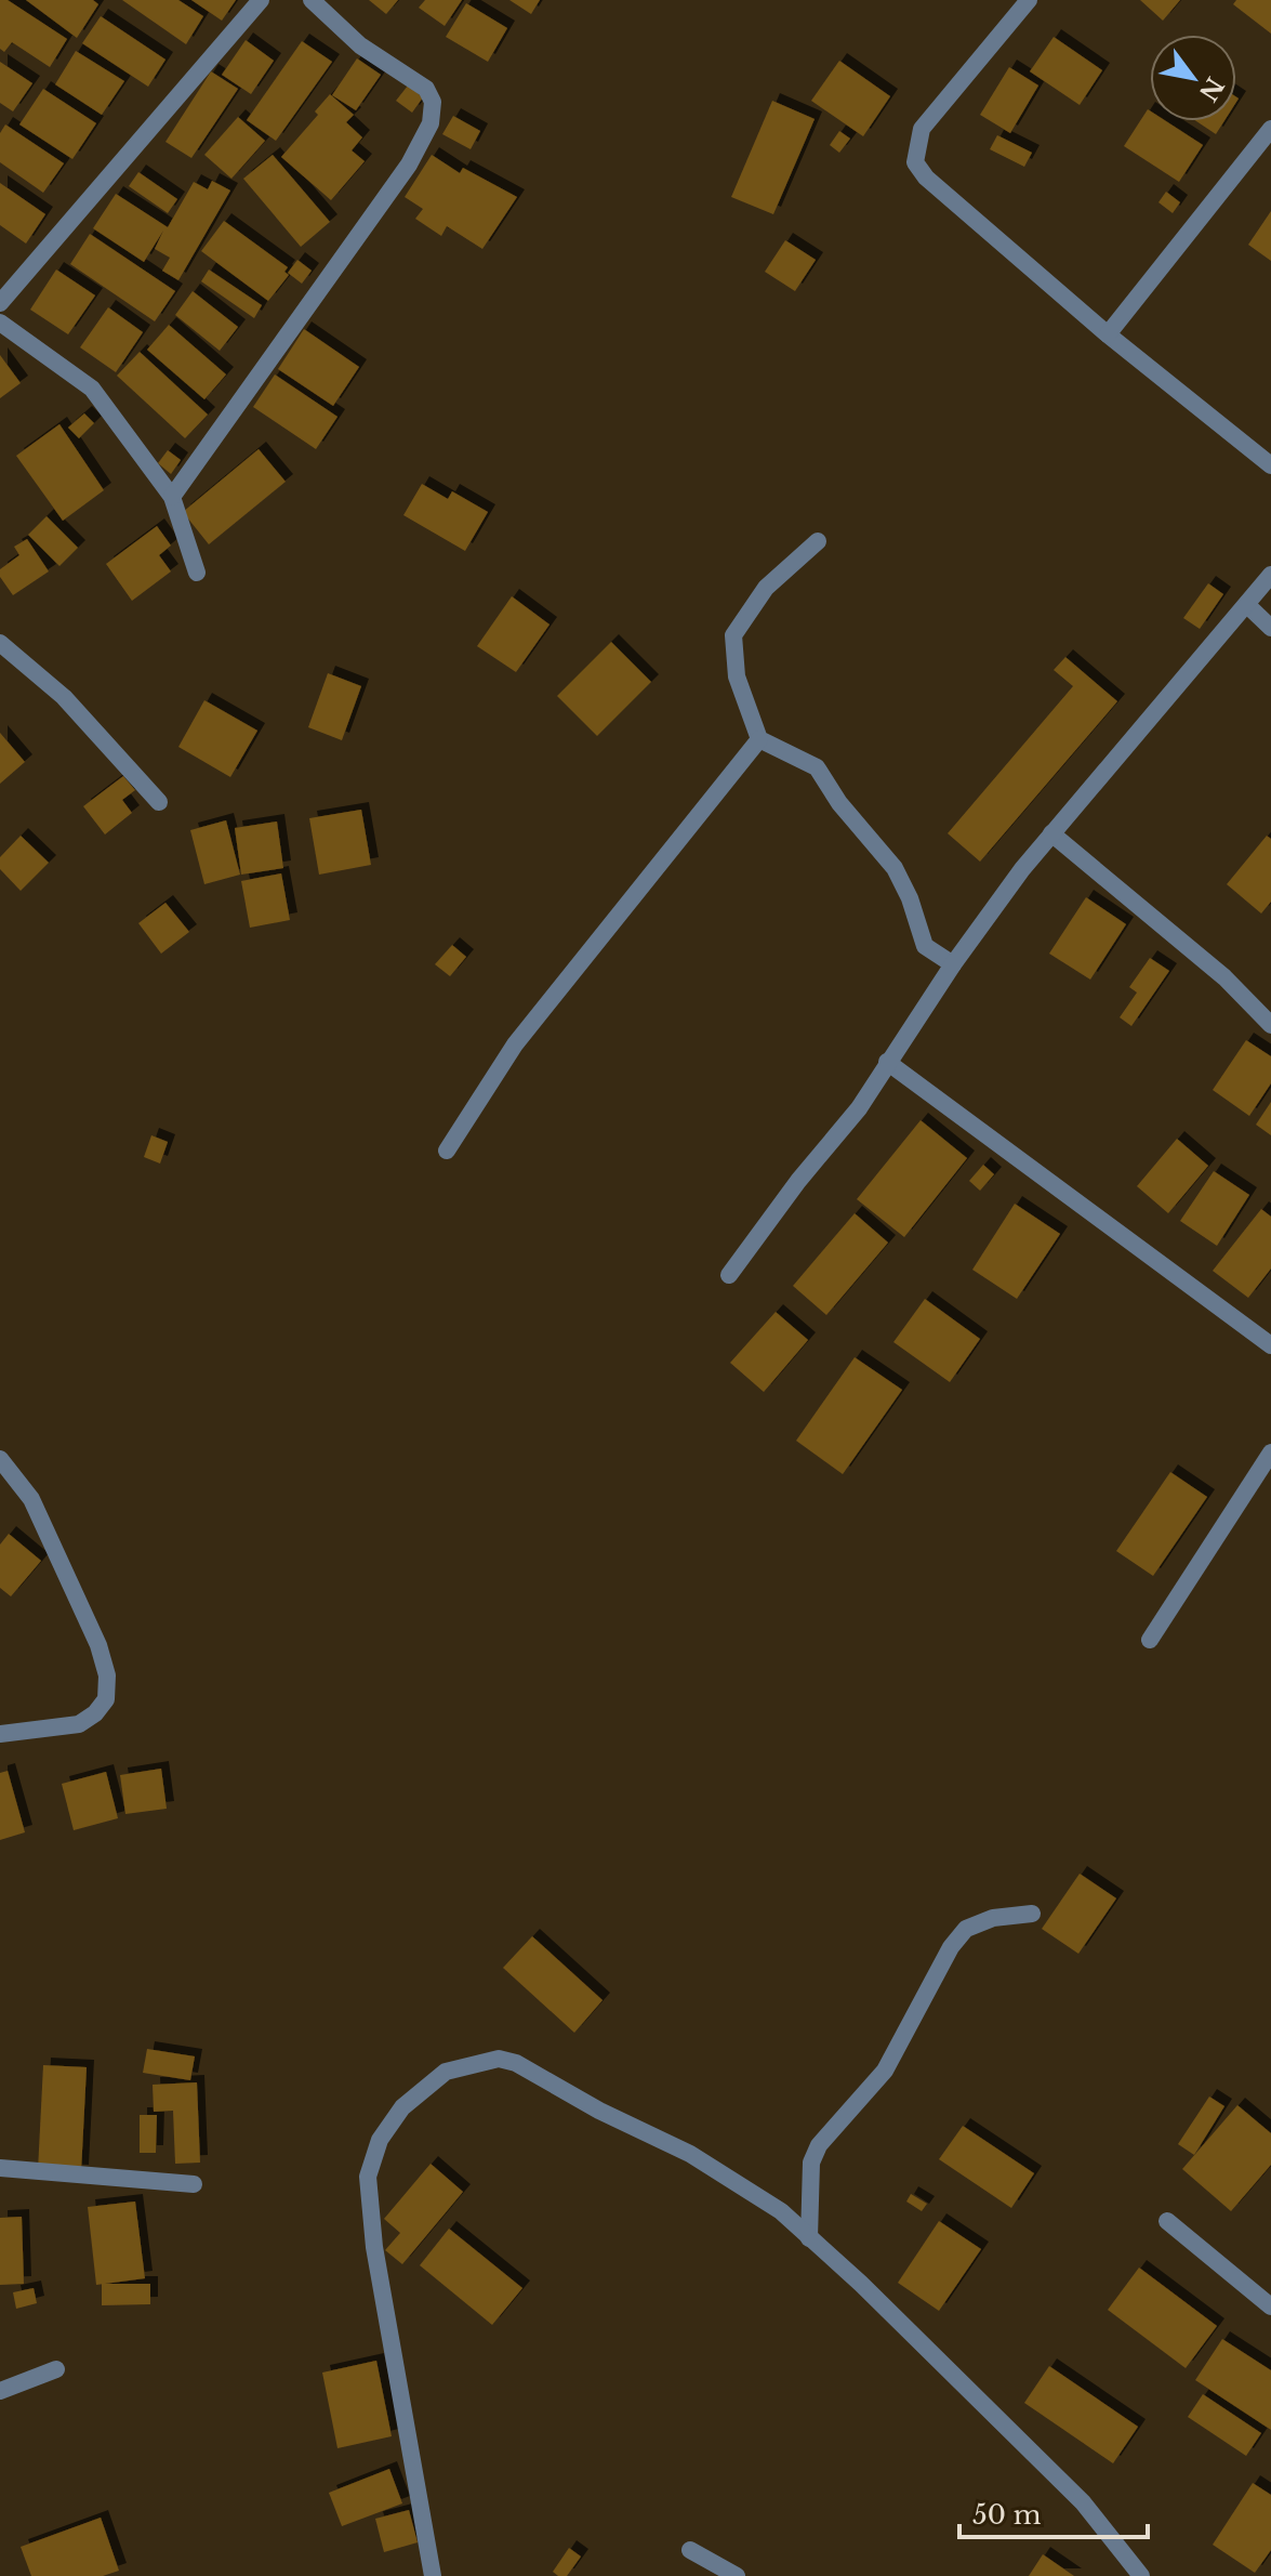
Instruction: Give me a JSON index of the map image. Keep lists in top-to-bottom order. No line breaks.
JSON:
{"scale_bar":"50 m","north":"bottom right"}
